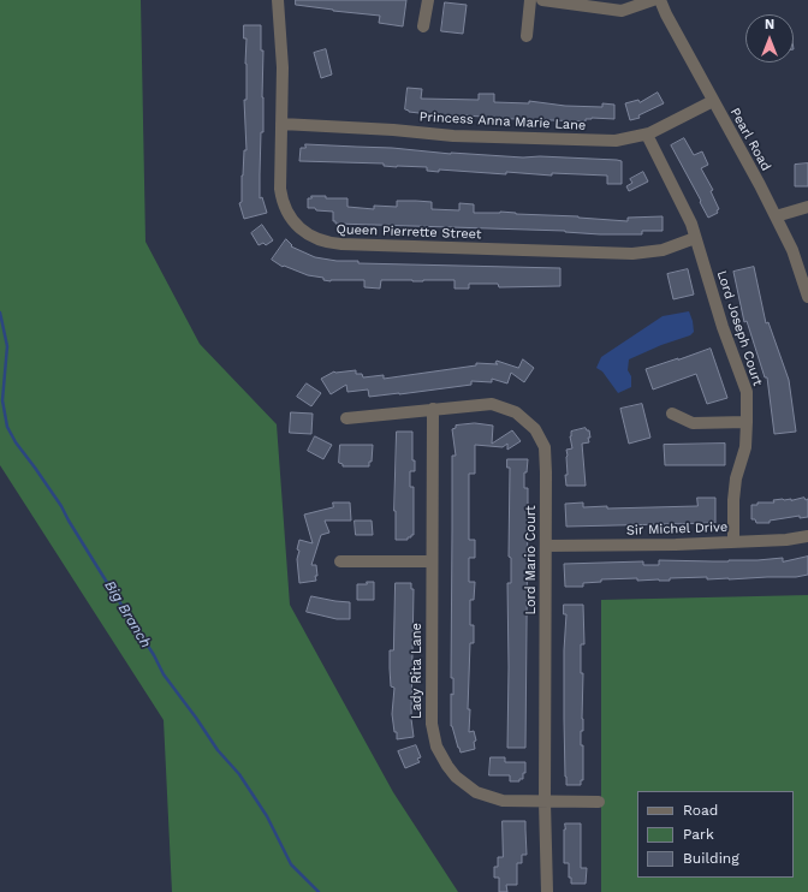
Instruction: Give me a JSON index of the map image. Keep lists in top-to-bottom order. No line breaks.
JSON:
{"streets":{"street":["Princess Anna Marie Lane","Pearl Road","Queen Pierrette Street","Lord Joseph Court","Sir Michel Drive","Lord Mario Court","Lady Rita Lane"]},"crossings":[["Princess Anna Marie Lane","Pearl Road"],["Princess Anna Marie Lane","Queen Pierrette Street"],["Princess Anna Marie Lane","Lord Joseph Court"],["Queen Pierrette Street","Lord Joseph Court"],["Lord Joseph Court","Sir Michel Drive"],["Sir Michel Drive","Lord Mario Court"],["Lord Mario Court","Lady Rita Lane"]],"water":["Big Branch"],"legend":["Road","Park","Building"],"north":"top"}
